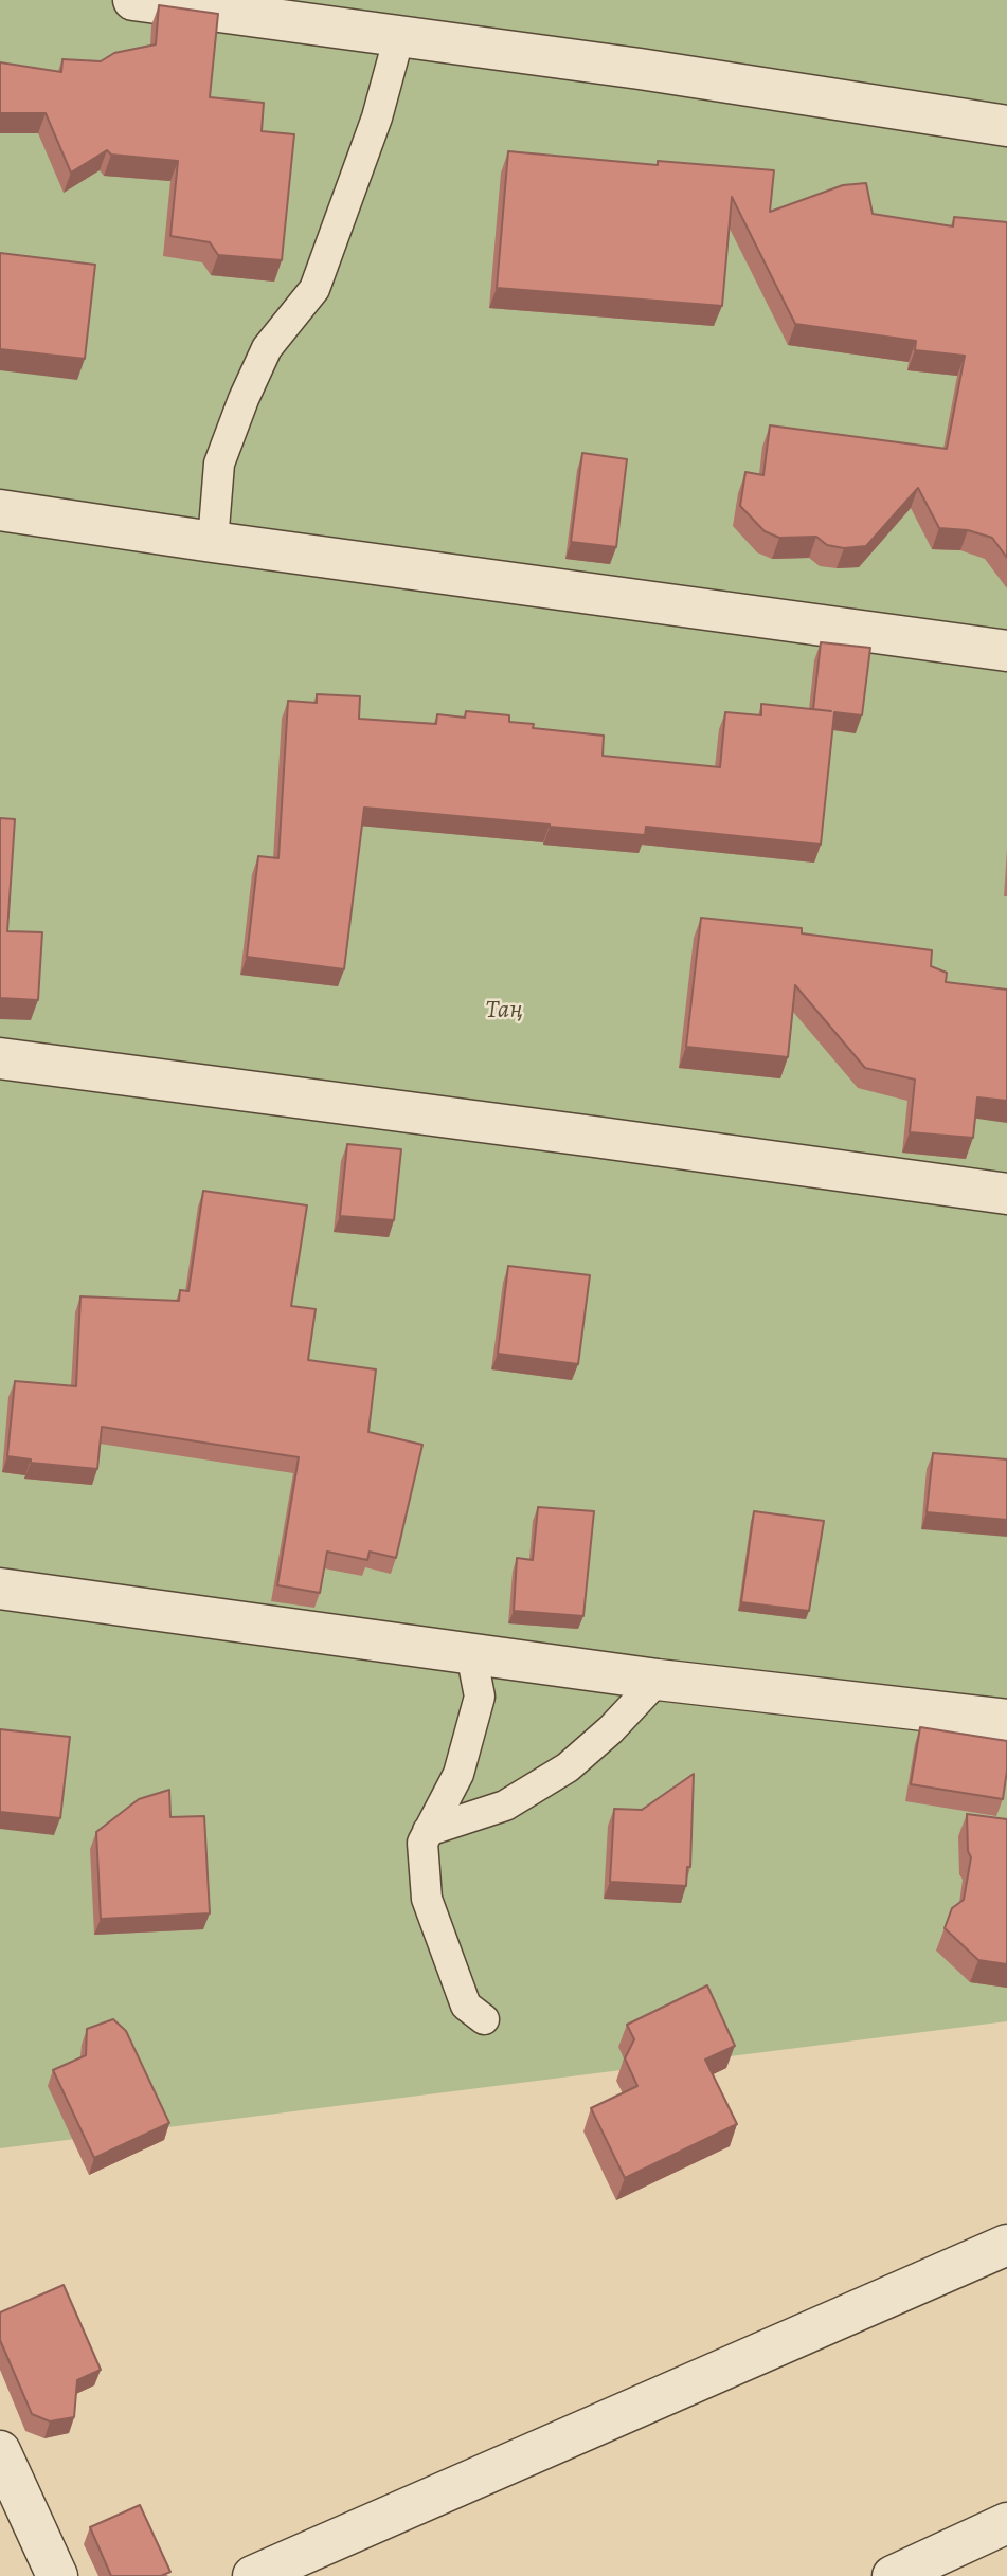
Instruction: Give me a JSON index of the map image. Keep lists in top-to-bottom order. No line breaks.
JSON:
{"parks":["Таң"]}
